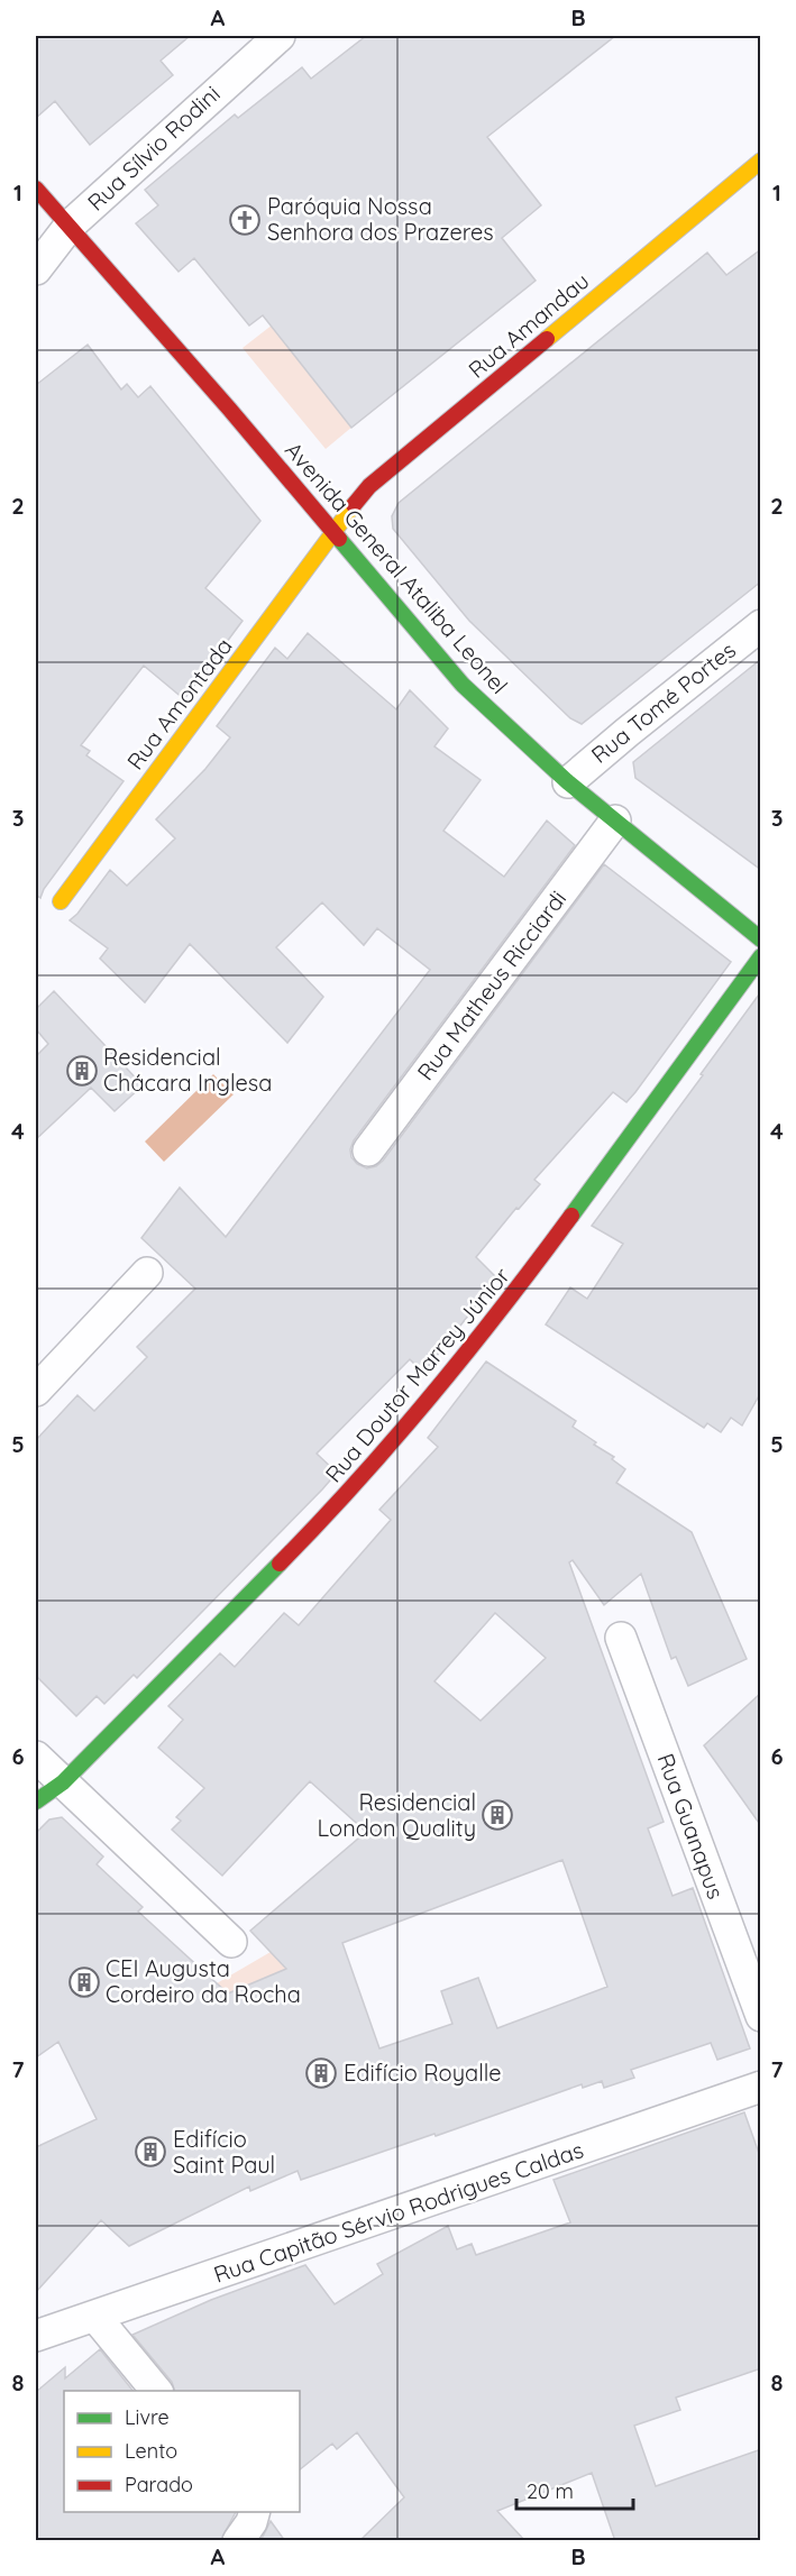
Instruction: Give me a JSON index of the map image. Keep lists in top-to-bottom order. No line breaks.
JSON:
{"streets":{"street":["Rua Sílvio Rodini","Rua Amandau","Avenida General Ataliba Leonel","Rua Tomé Portes","Rua Amontada","Rua Matheus Ricciardi","Rua Doutor Marrey Júnior","Rua Guanapus","Rua Capitão Sérvio Rodrigues Caldas"]},"crossings":[["Rua Sílvio Rodini","Avenida General Ataliba Leonel"],["Rua Amandau","Avenida General Ataliba Leonel"],["Rua Amandau","Rua Amontada"],["Avenida General Ataliba Leonel","Rua Tomé Portes"],["Avenida General Ataliba Leonel","Rua Amontada"],["Avenida General Ataliba Leonel","Rua Matheus Ricciardi"]],"places":{"church":["Paróquia Nossa Senhora dos Prazeres"],"building":["Residencial Chácara Inglesa","Residencial London Quality","CEI Augusta Cordeiro da Rocha","Edifício Royalle","Edifício Saint Paul"]},"legend":["Livre","Lento","Parado"],"scale_bar":"20 m","grid":{"columns":["A","B"],"rows":["1","2","3","4","5","6","7","8"]}}
